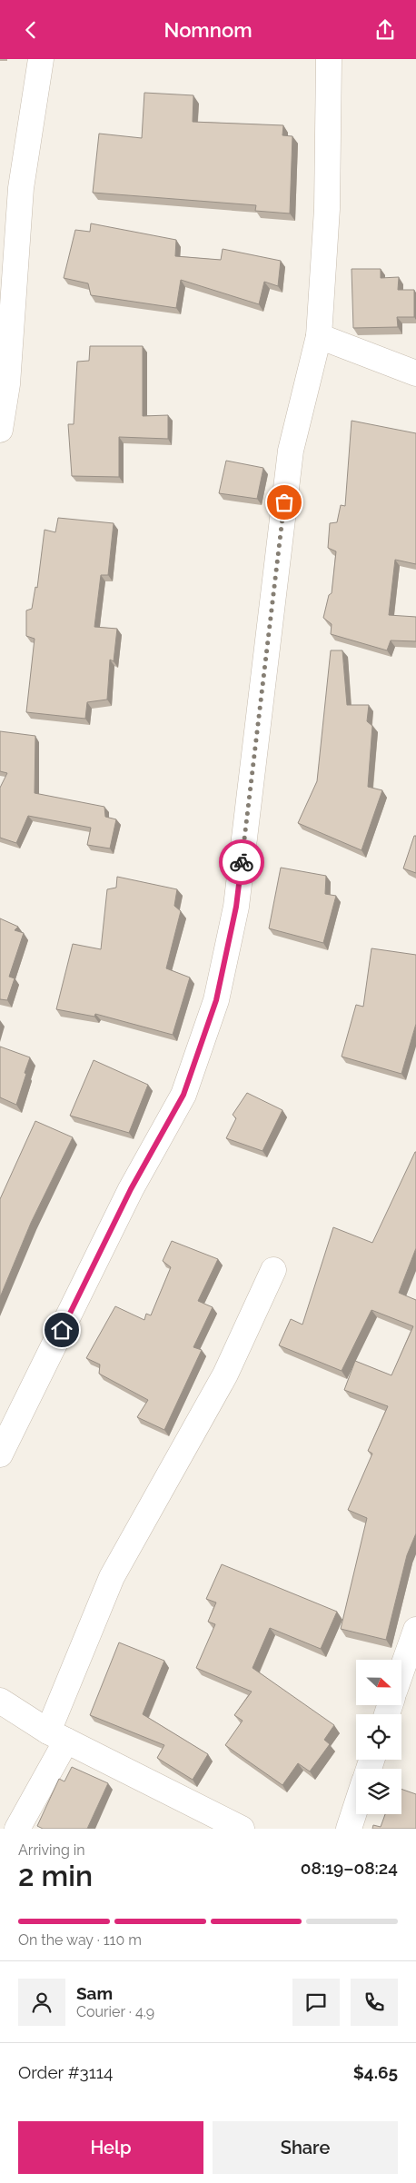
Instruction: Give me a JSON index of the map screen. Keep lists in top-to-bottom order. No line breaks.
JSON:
{"north":"right","page":{"header":"Nomnom","heading":["2 min","Arriving in","08:19–08:24"],"panel":["Sam","Courier · 4.9","Order #3114","$4.65"],"bar":"On the way · 110 m","buttons":["Help","Share"]}}
